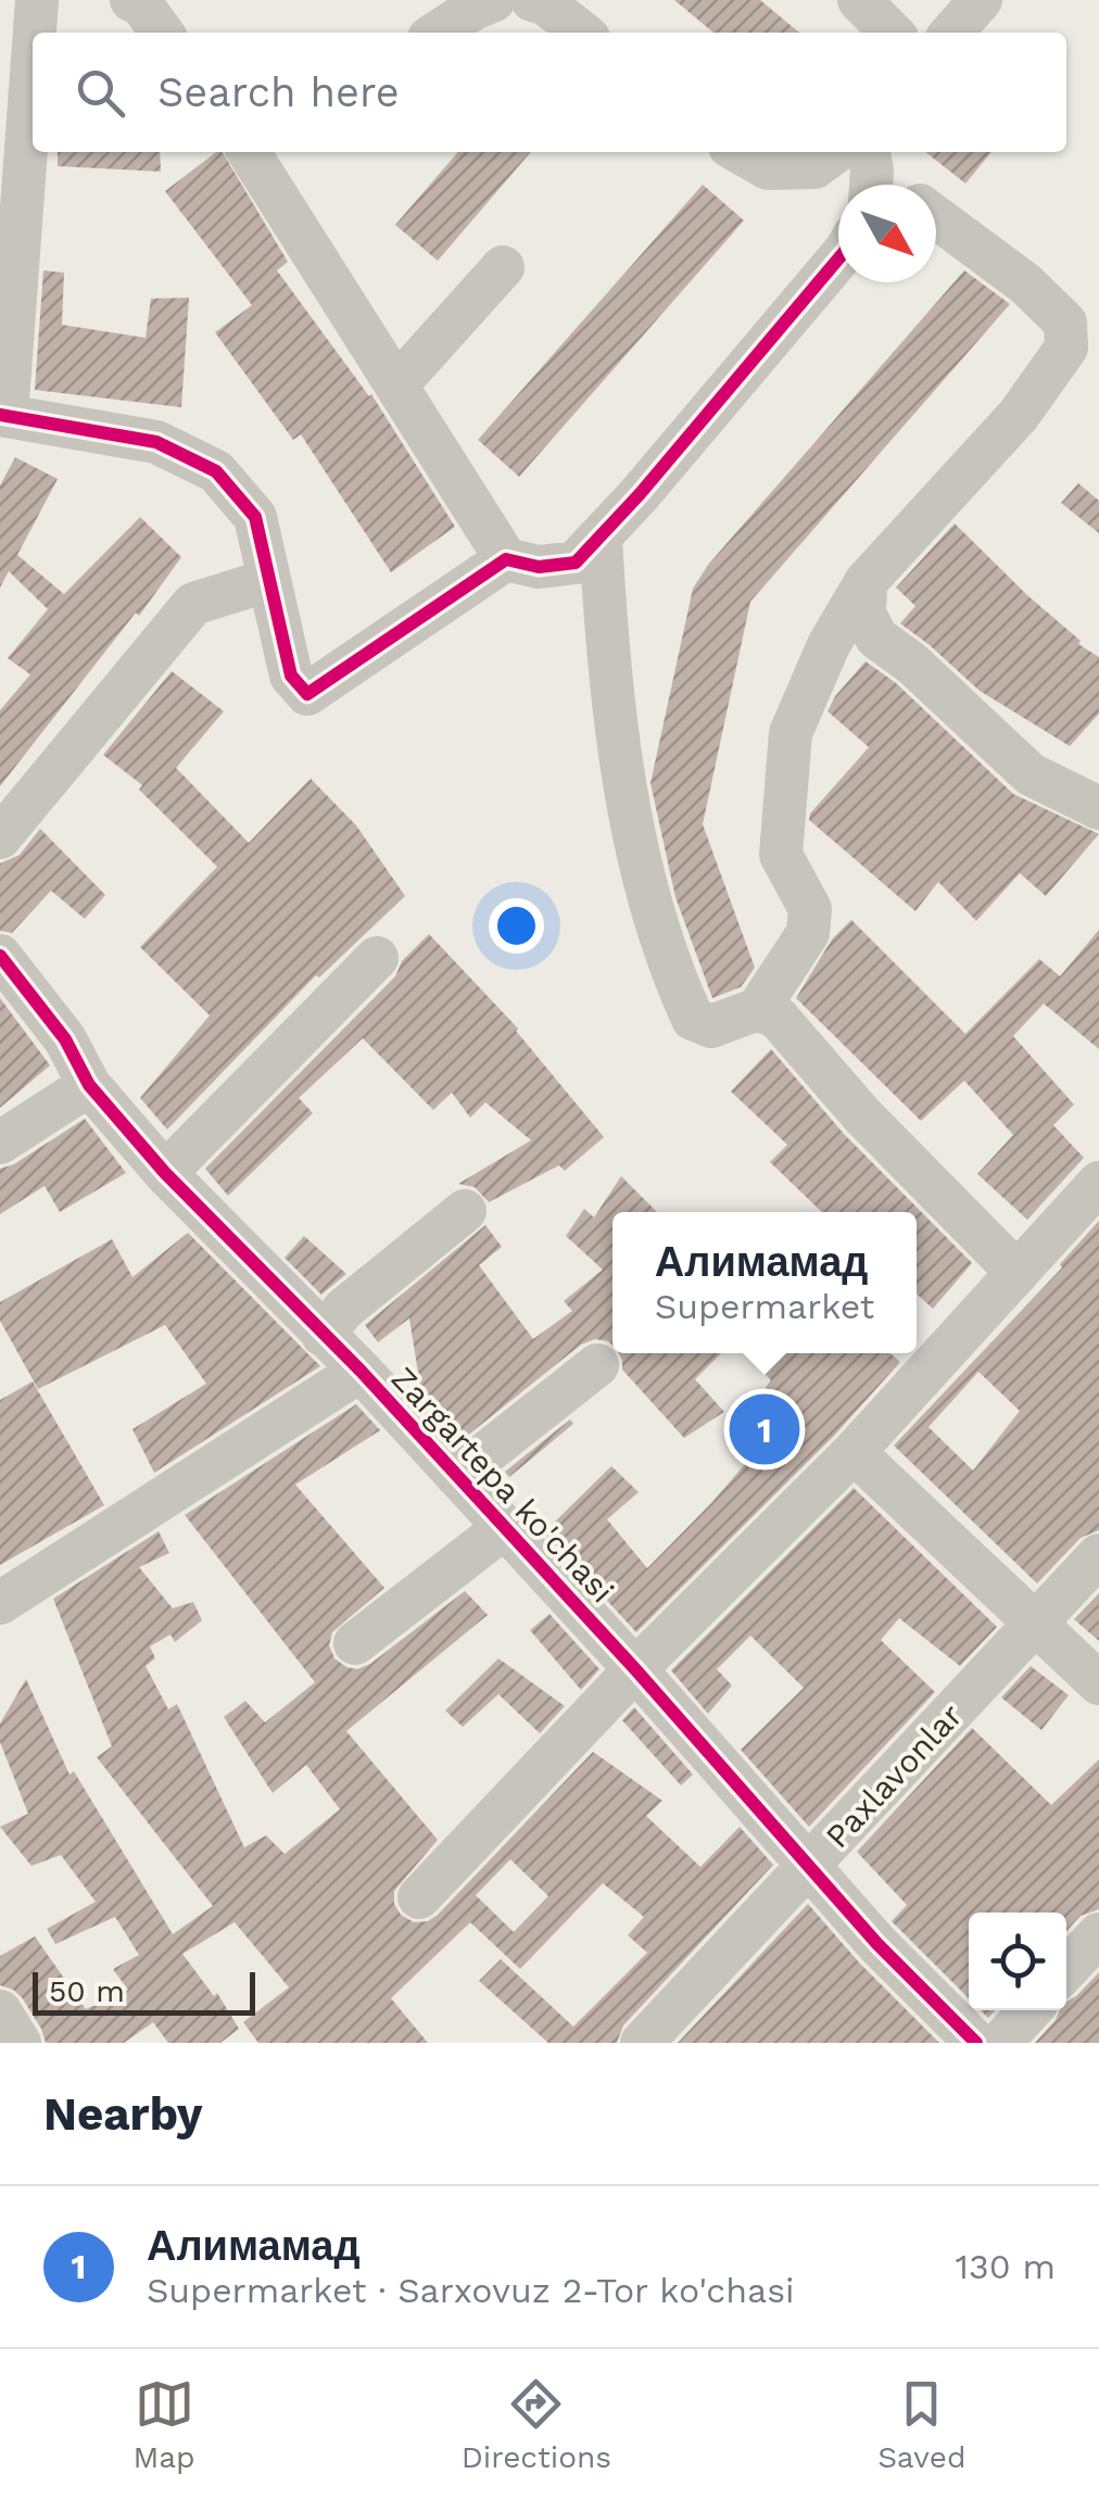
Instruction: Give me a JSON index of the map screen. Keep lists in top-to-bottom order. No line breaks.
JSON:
{"streets":{"street":["Zargartepa ko'chasi","Paxlavonlar"]},"crossings":[["Zargartepa ko'chasi","Paxlavonlar"]],"scale_bar":"50 m","north":"bottom right","page":{"search":"Search here","popup":["Алимамад","Supermarket"],"pins":"1","scale":"50 m","heading":"Nearby","list":[{"mark":"1","name":"Алимамад","note":"Supermarket · Sarxovuz 2-Tor ko'chasi","value":"130 m"}],"nav":["Map","Directions","Saved"]}}
